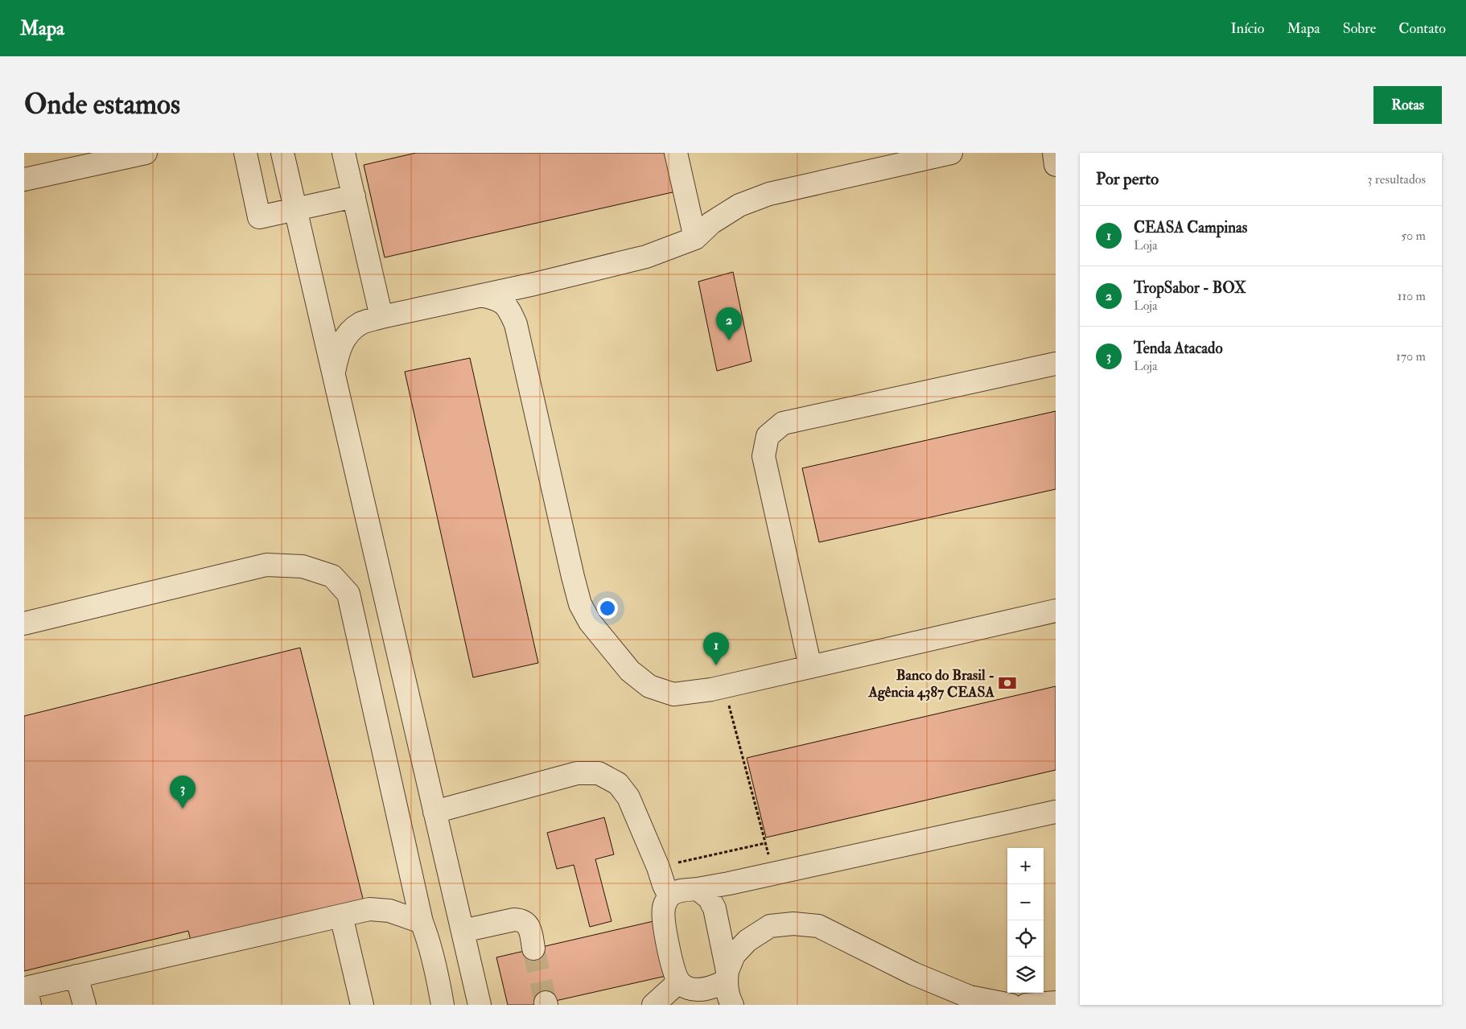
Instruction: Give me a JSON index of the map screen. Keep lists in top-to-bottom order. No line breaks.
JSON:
{"places":{"bank":["Banco do Brasil - Agência 4387 CEASA"]},"page":{"header":"Mapa","nav":["Início","Mapa","Sobre","Contato"],"buttons":"Rotas","title":"Onde estamos","heading":["Por perto","3 resultados"],"list":[{"mark":"1","name":"CEASA Campinas","note":"Loja","value":"50 m"},{"mark":"2","name":"TropSabor - BOX","note":"Loja","value":"110 m"},{"mark":"3","name":"Tenda Atacado","note":"Loja","value":"170 m"}],"pins":["2","1","3"],"map_buttons":["+","−"]}}
